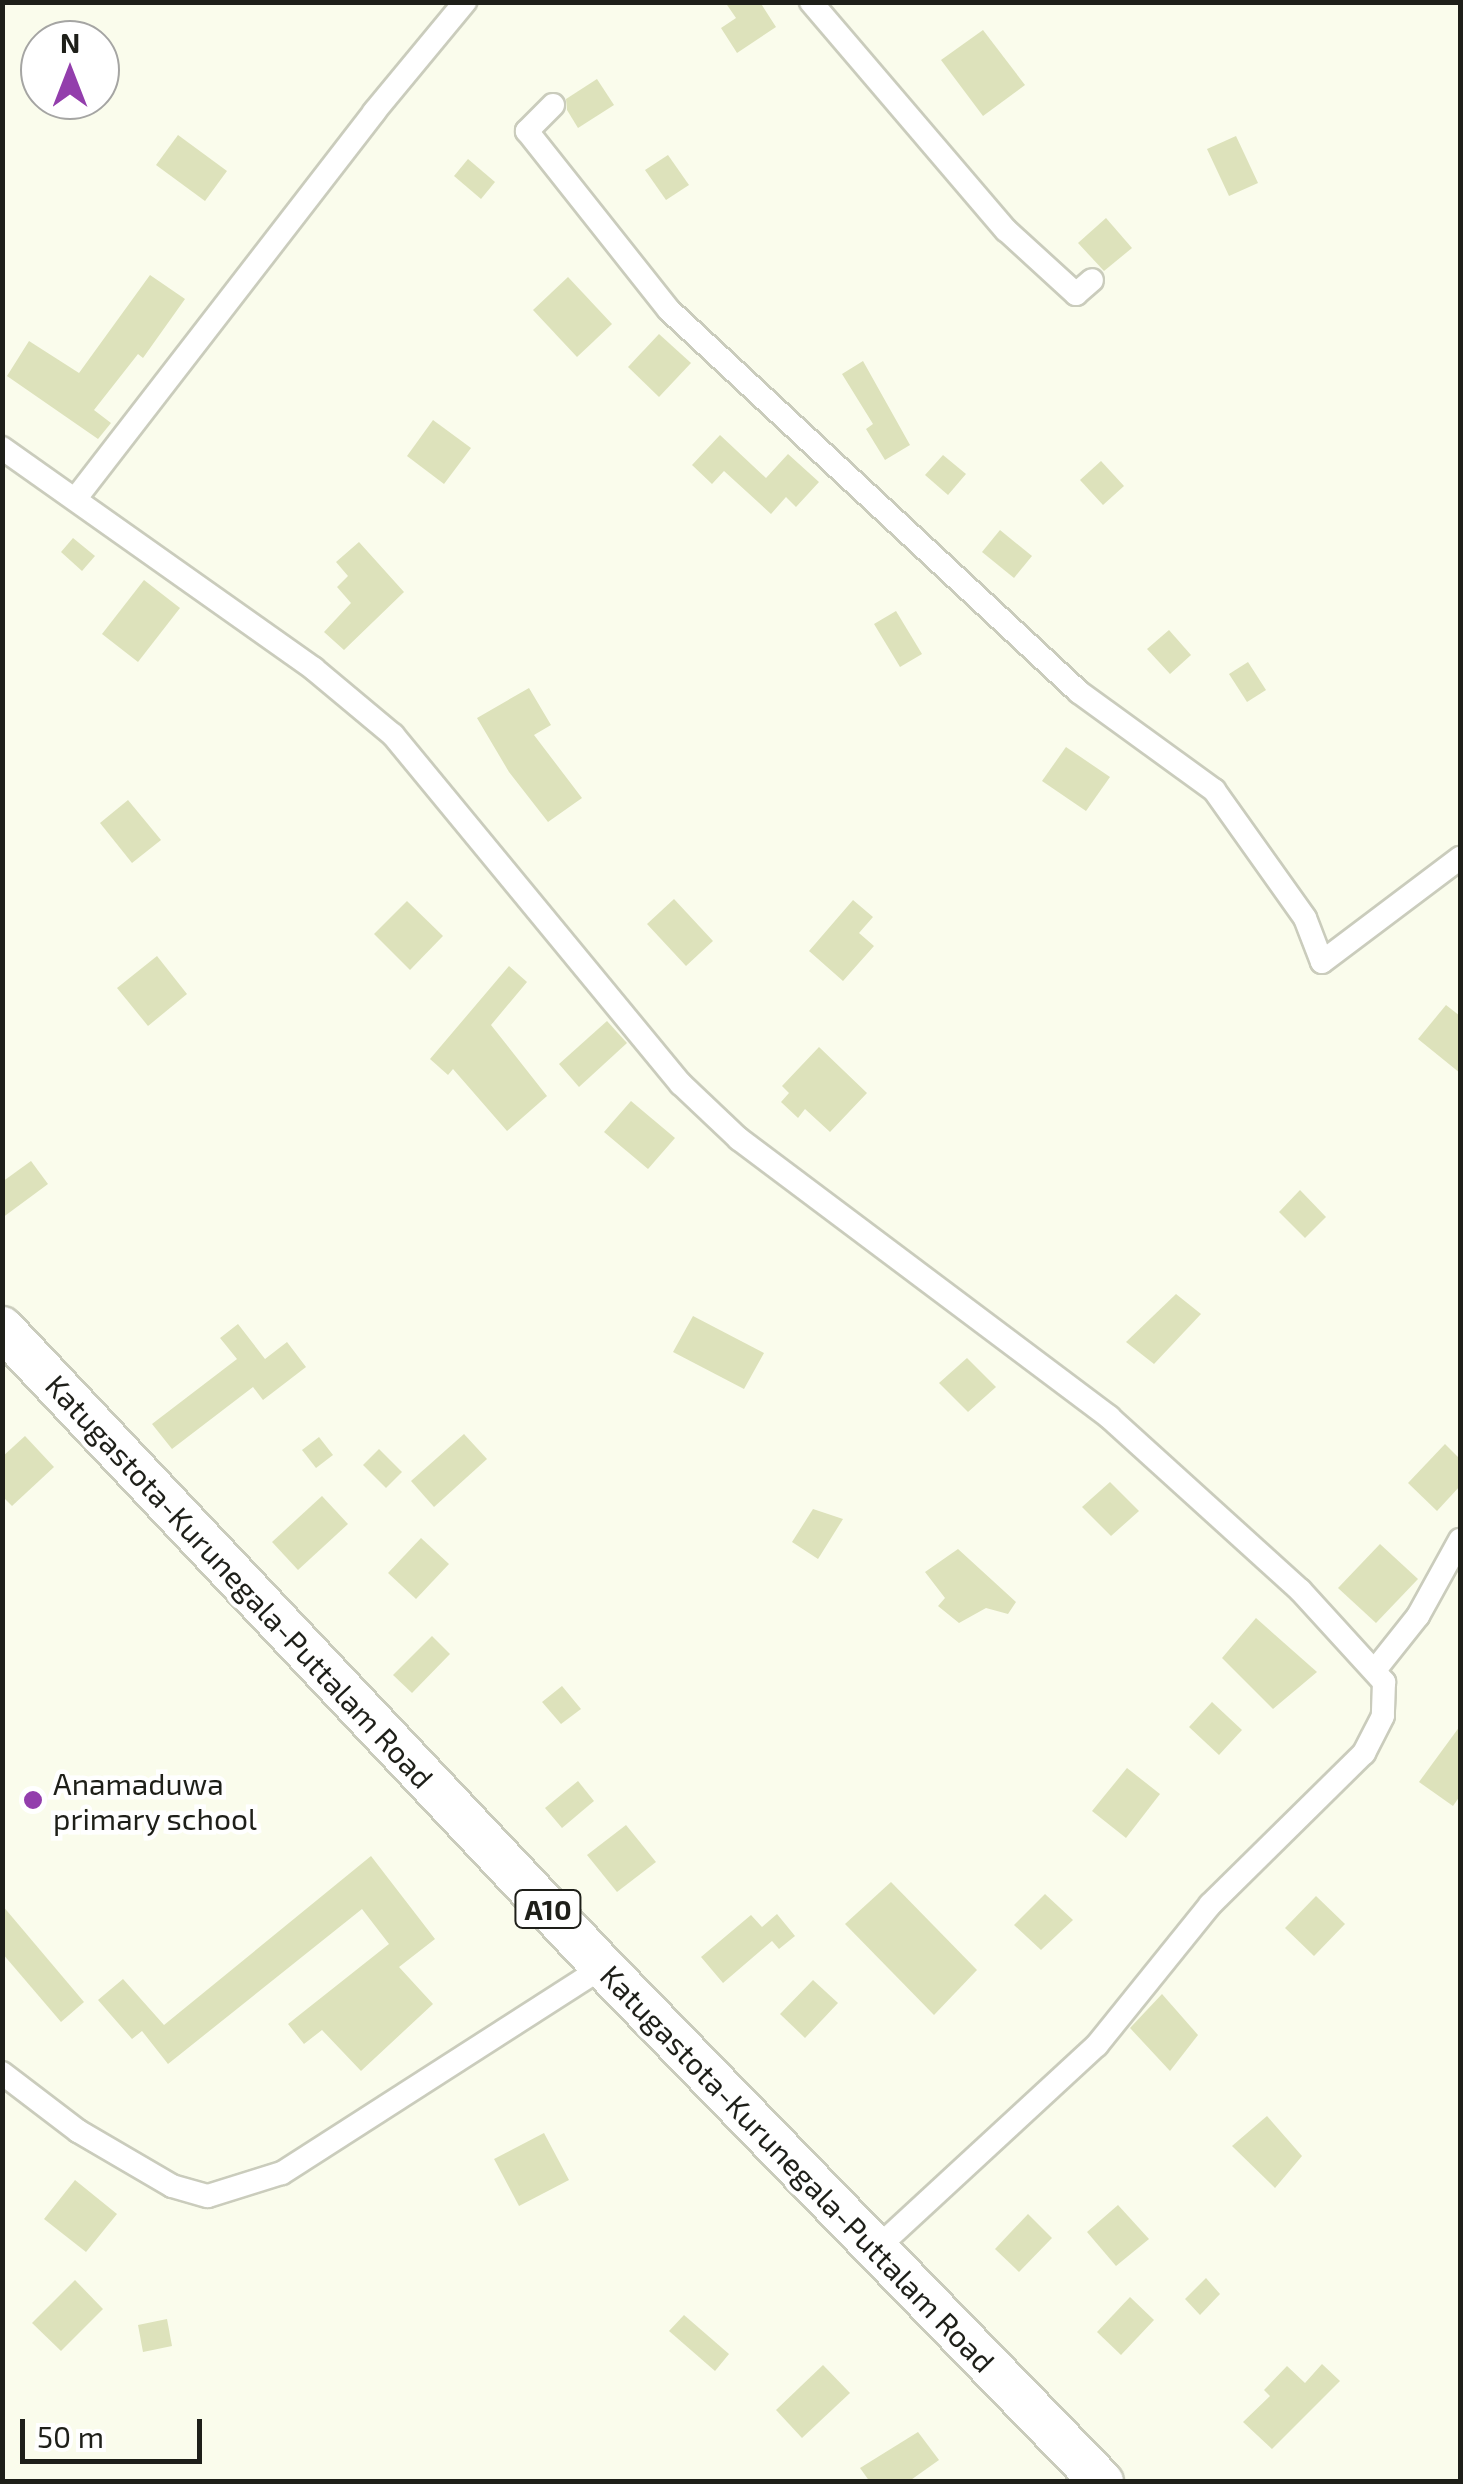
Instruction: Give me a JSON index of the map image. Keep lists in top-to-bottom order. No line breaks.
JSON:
{"streets":{"highway":["Katugastota-Kurunegala-Puttalam Road","A10"]},"places":["Anamaduwa primary school"],"scale_bar":"50 m","north":"top"}
